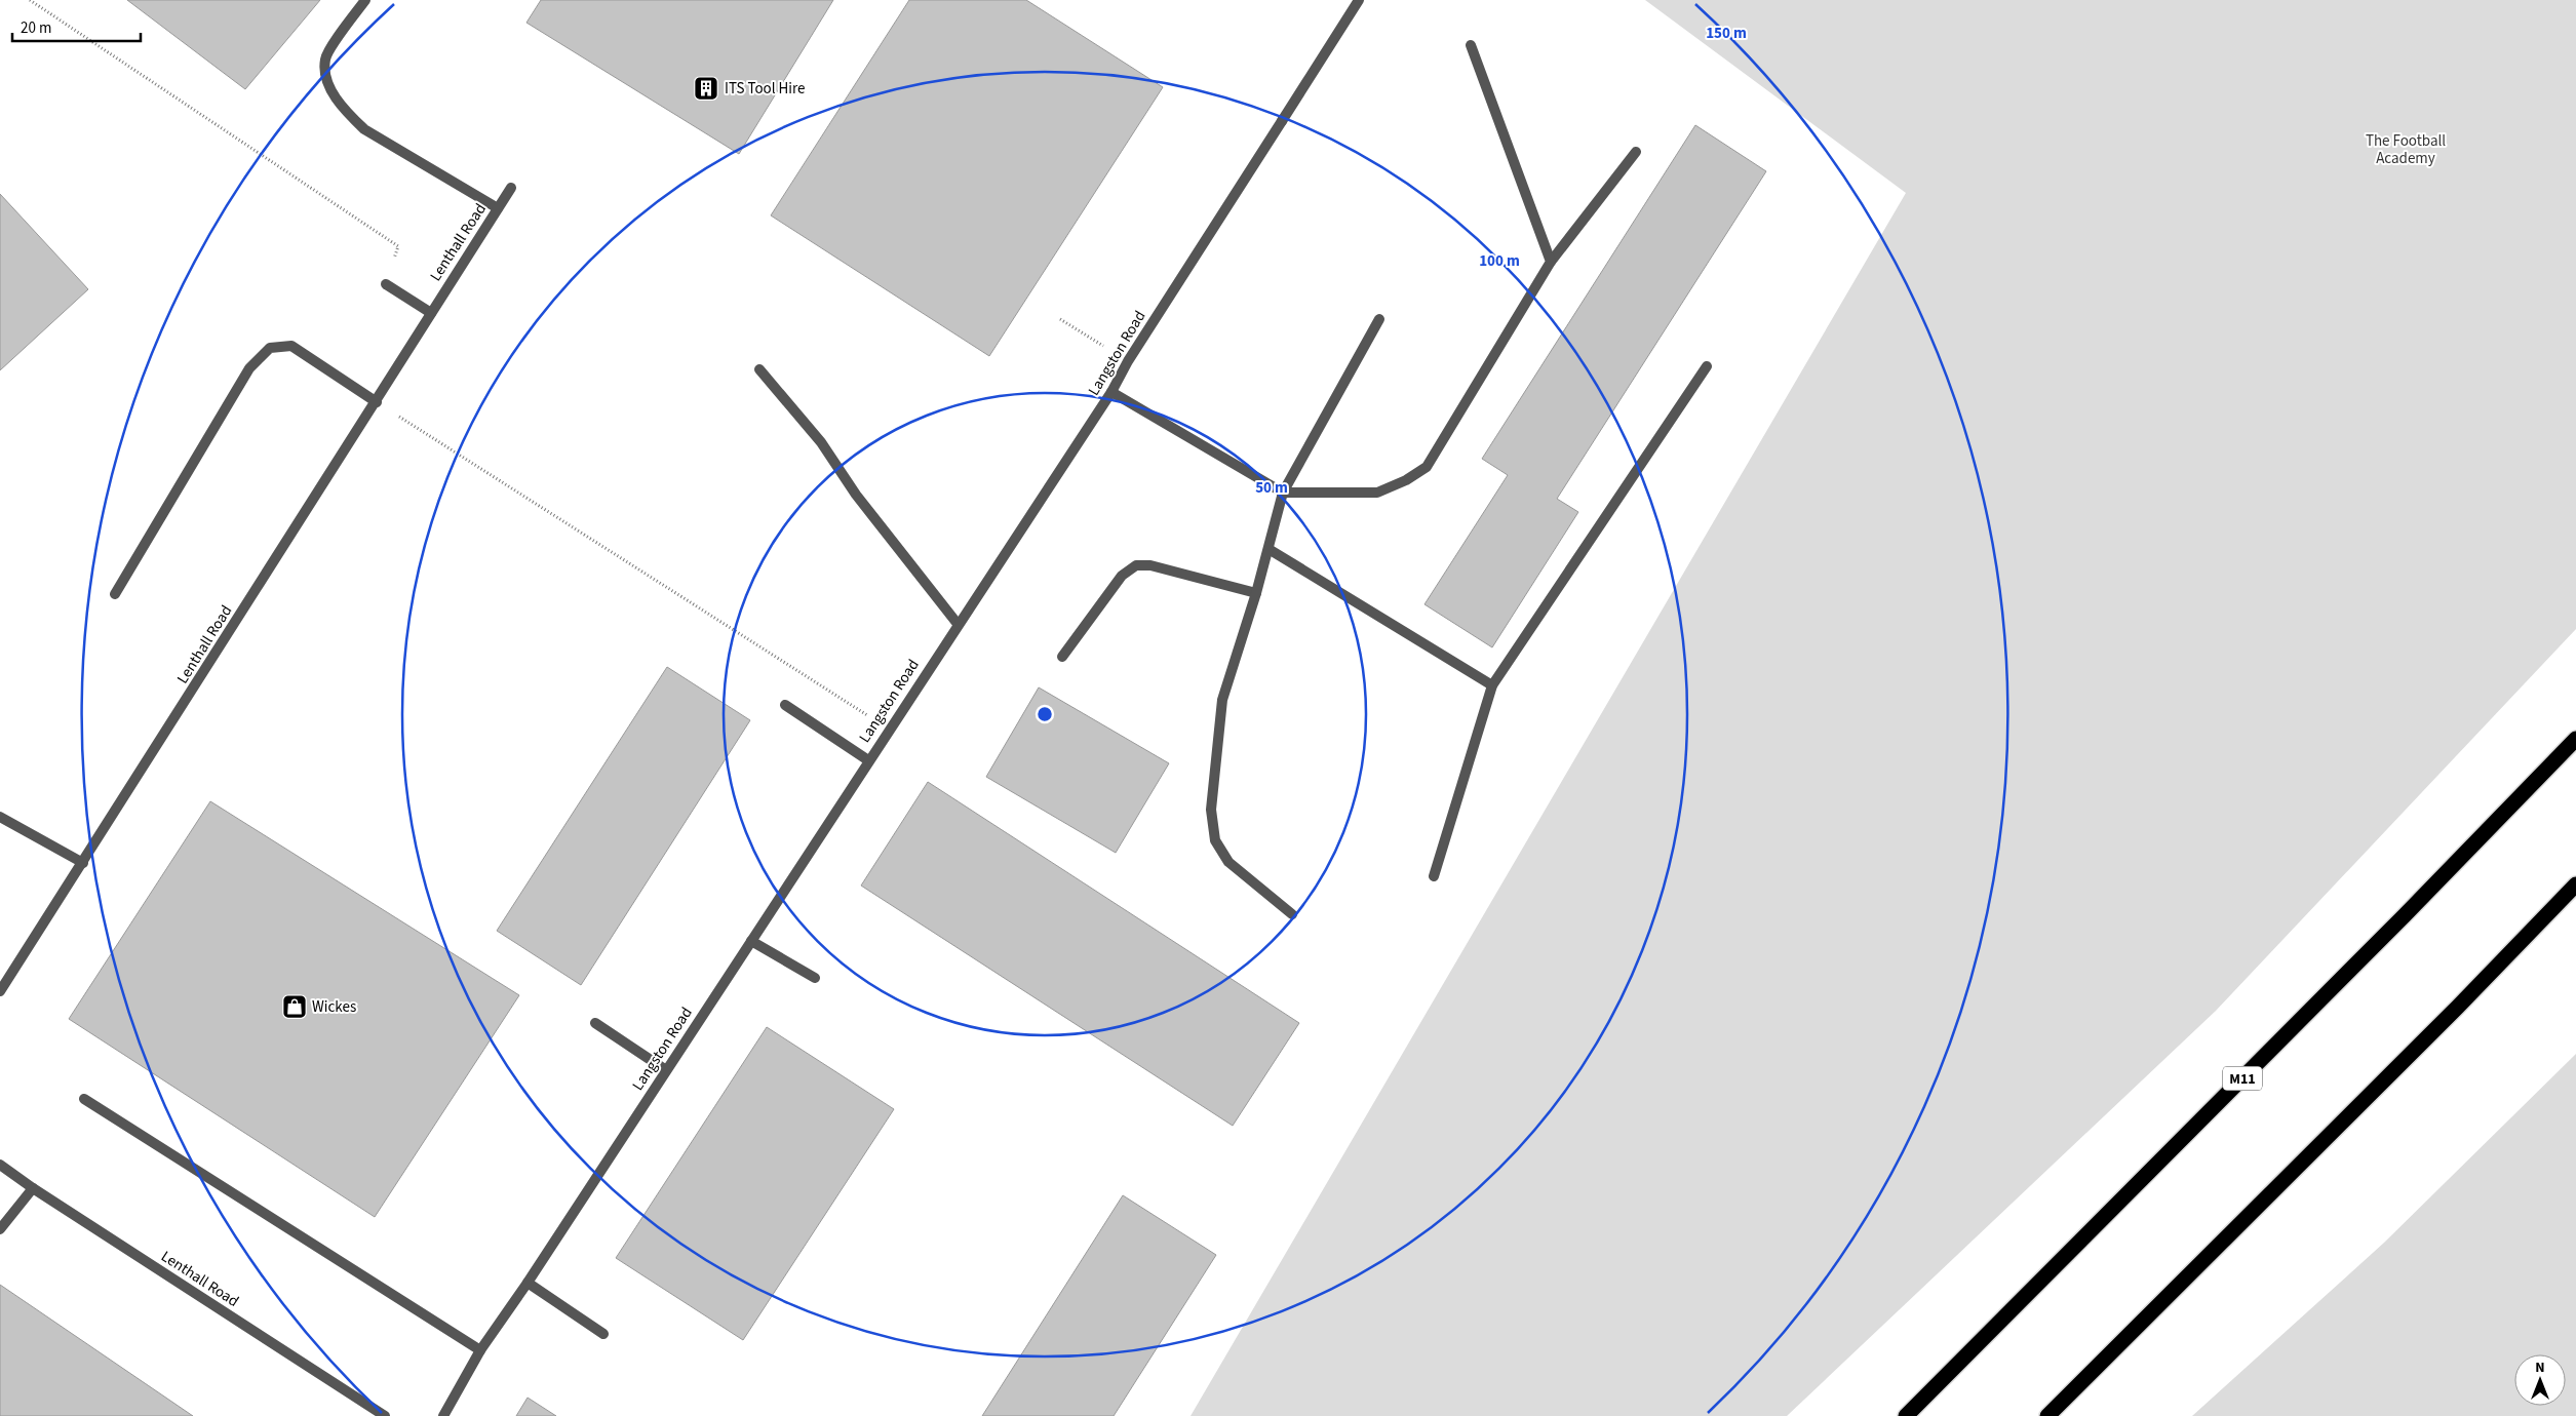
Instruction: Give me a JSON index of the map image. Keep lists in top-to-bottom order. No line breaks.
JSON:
{"streets":{"highway":["M11"],"street":["Lenthall Road","Langston Road"]},"parks":["The Football Academy"],"places":{"building":["ITS Tool Hire"],"shop":["Wickes"]},"scale_bar":"20 m","north":"top","rings":["150 m","100 m","50 m"]}
